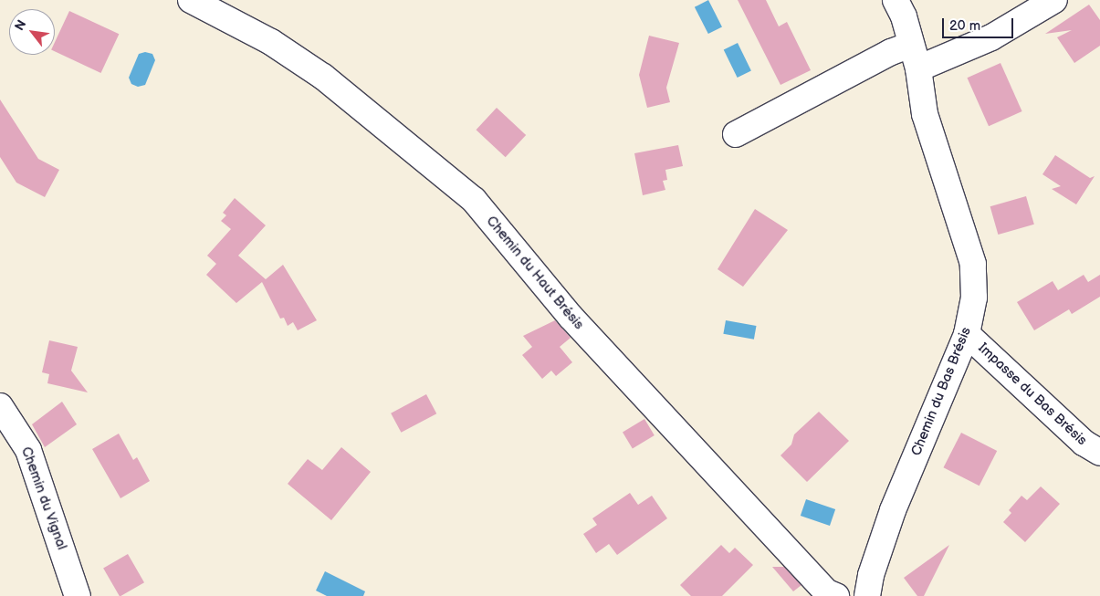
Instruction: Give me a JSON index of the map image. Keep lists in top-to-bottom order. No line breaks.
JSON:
{"streets":{"street":["Chemin du Haut Brésis","Chemin du Bas Brésis","Impasse du Bas Brésis","Chemin du Vignal"]},"crossings":[["Chemin du Bas Brésis","Impasse du Bas Brésis"]],"scale_bar":"20 m","north":"top left"}
